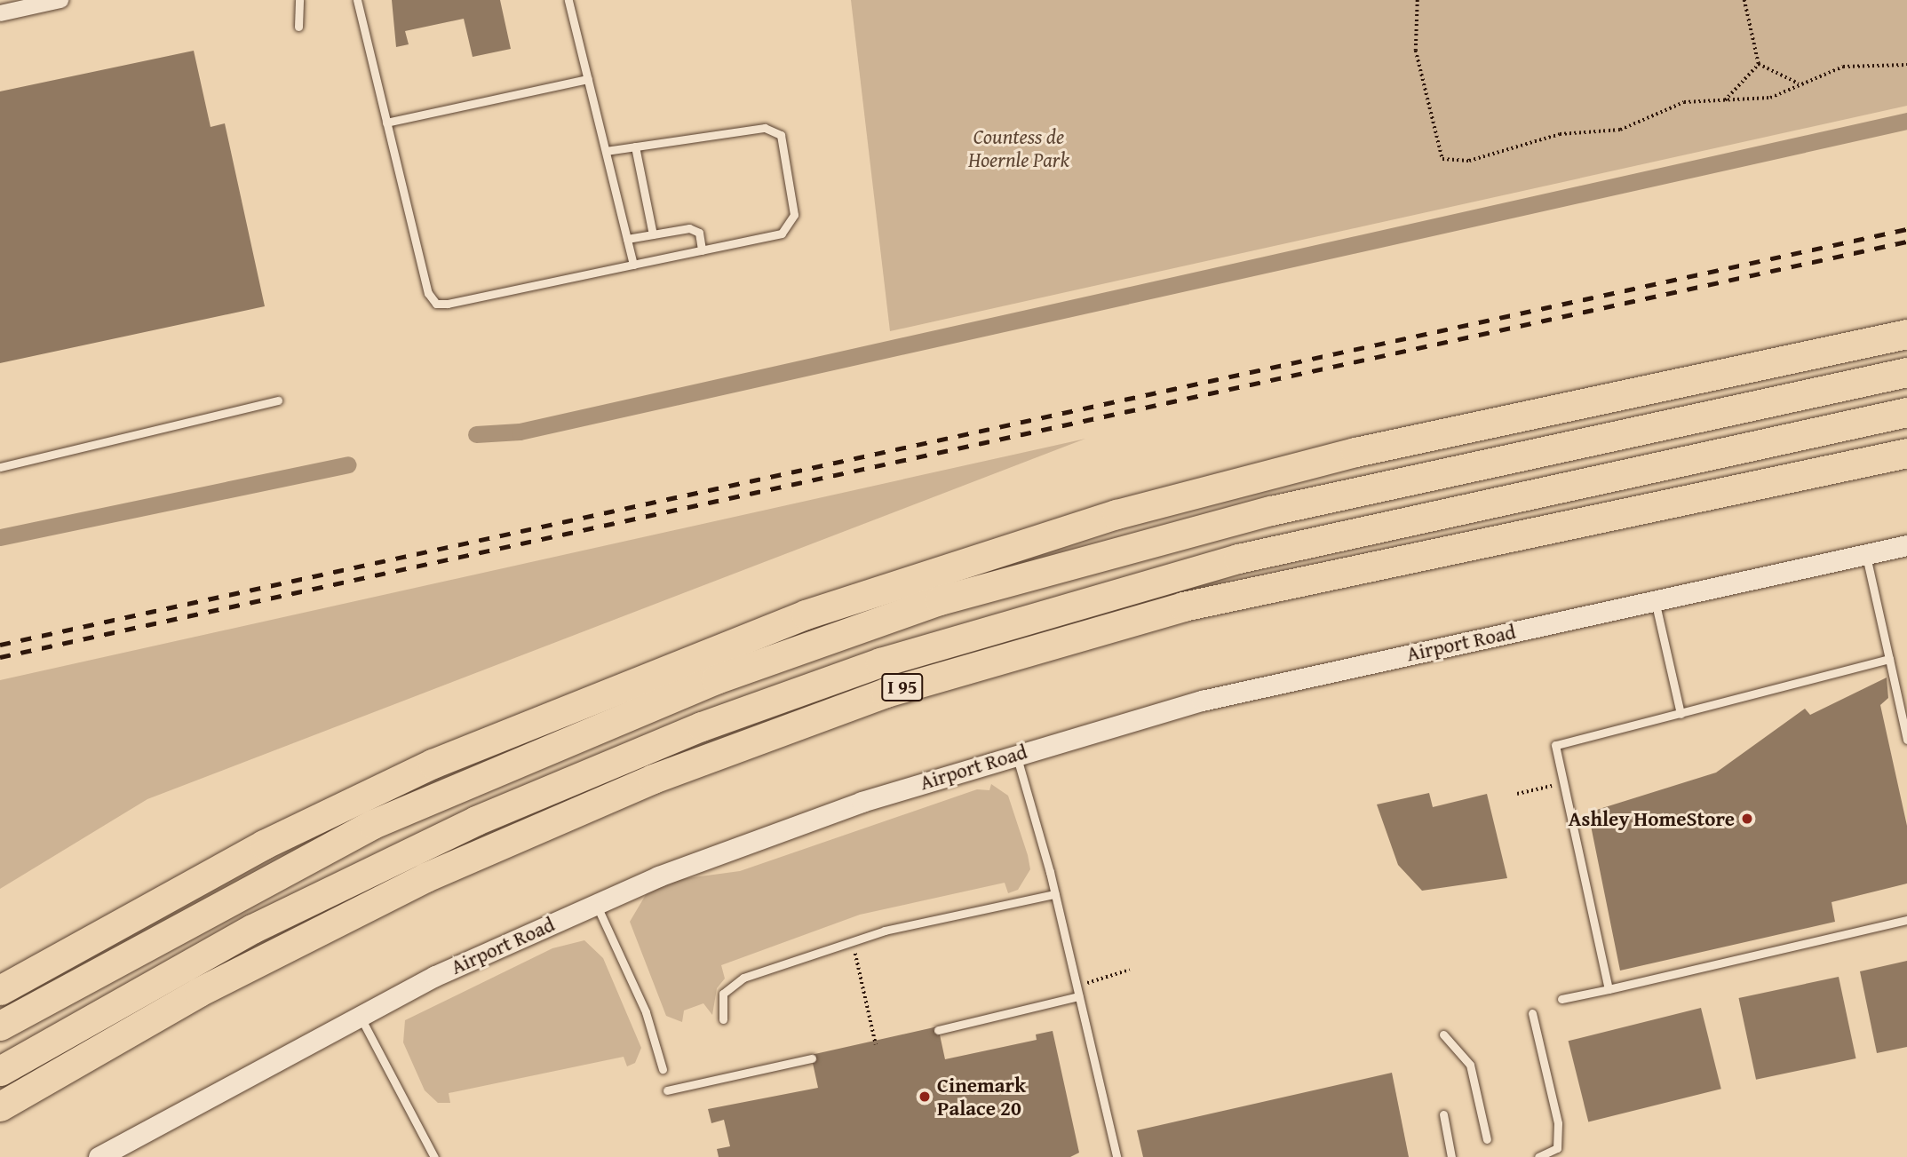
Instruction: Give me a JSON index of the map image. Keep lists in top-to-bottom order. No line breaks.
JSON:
{"streets":{"highway":["I 95"],"street":["Airport Road"]},"parks":["Countess de Hoernle Park"],"places":["Ashley HomeStore","Cinemark Palace 20"]}
